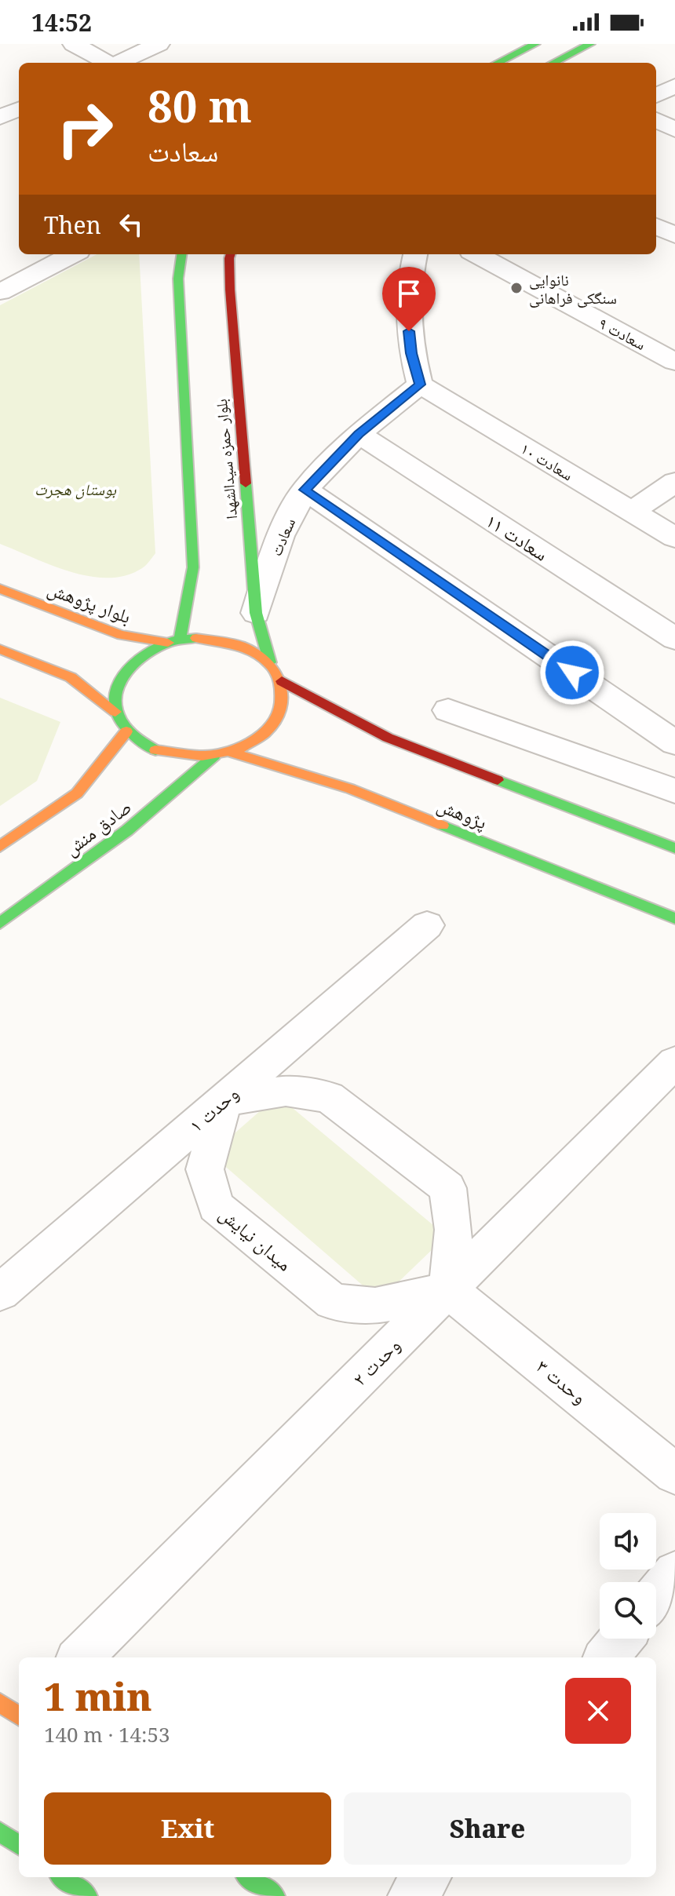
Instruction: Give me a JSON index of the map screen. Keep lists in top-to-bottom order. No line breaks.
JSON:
{"streets":{"street":["سعادت ۹","بلوار حمزه سیدالشهدا","سعادت ۱۰","سعادت","سعادت ۱۱","بلوار پژوهش","پژوهش","صادق منش","وحدت ۱","میدان نیایش","وحدت ۲","وحدت ۳"]},"crossings":[["بلوار حمزه سیدالشهدا","سعادت"],["بلوار حمزه سیدالشهدا","بلوار پژوهش"],["بلوار حمزه سیدالشهدا","پژوهش"],["بلوار حمزه سیدالشهدا","صادق منش"],["سعادت ۱۰","سعادت"],["سعادت","سعادت ۱۱"],["بلوار پژوهش","پژوهش"],["بلوار پژوهش","صادق منش"],["پژوهش","صادق منش"],["وحدت ۱","میدان نیایش"],["میدان نیایش","وحدت ۲"],["میدان نیایش","وحدت ۳"],["وحدت ۲","وحدت ۳"]],"parks":["بوستان هجرت"],"places":["نانوایی سنگکی فراهانی"],"page":{"status":"14:52","turn":["80 m","سعادت"],"then":"Then","heading":["1 min","140 m · 14:53"],"buttons":["Exit","Share"]}}
